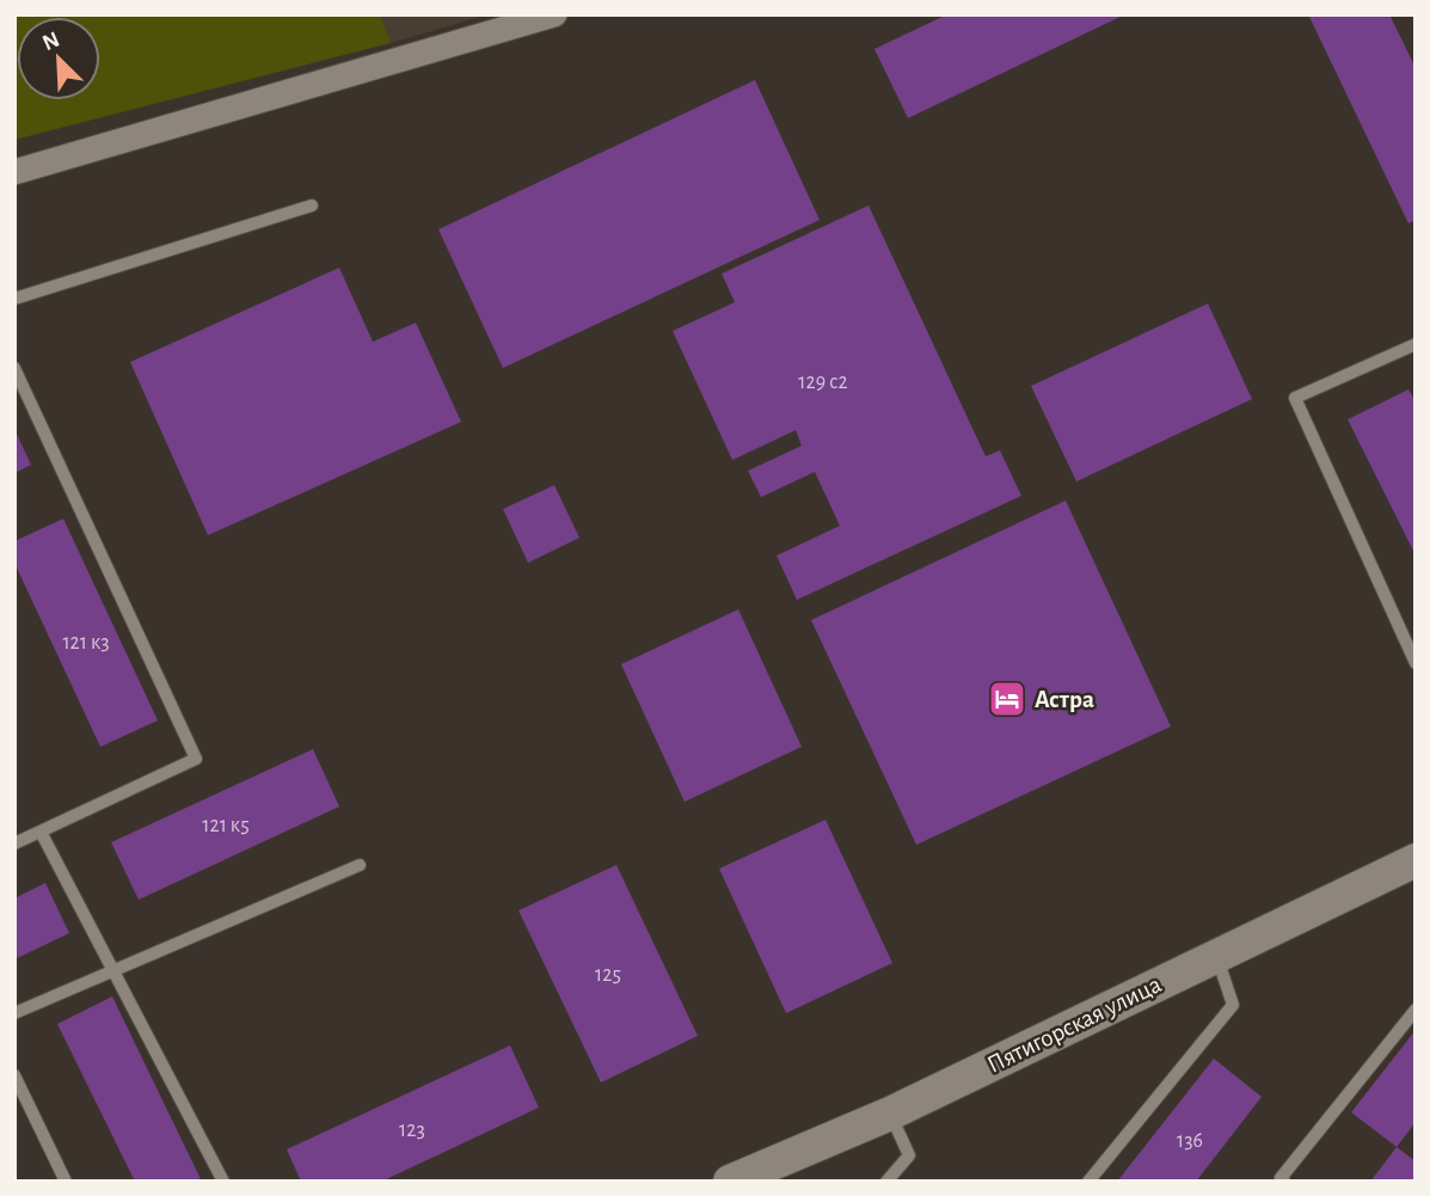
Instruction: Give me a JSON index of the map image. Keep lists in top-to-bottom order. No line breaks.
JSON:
{"streets":{"main road":["Пятигорская улица"]},"places":{"hotel":["Астра"]},"house_numbers":["129 с2","121 к3","121 к5","125","123","136"],"north":"top left"}
